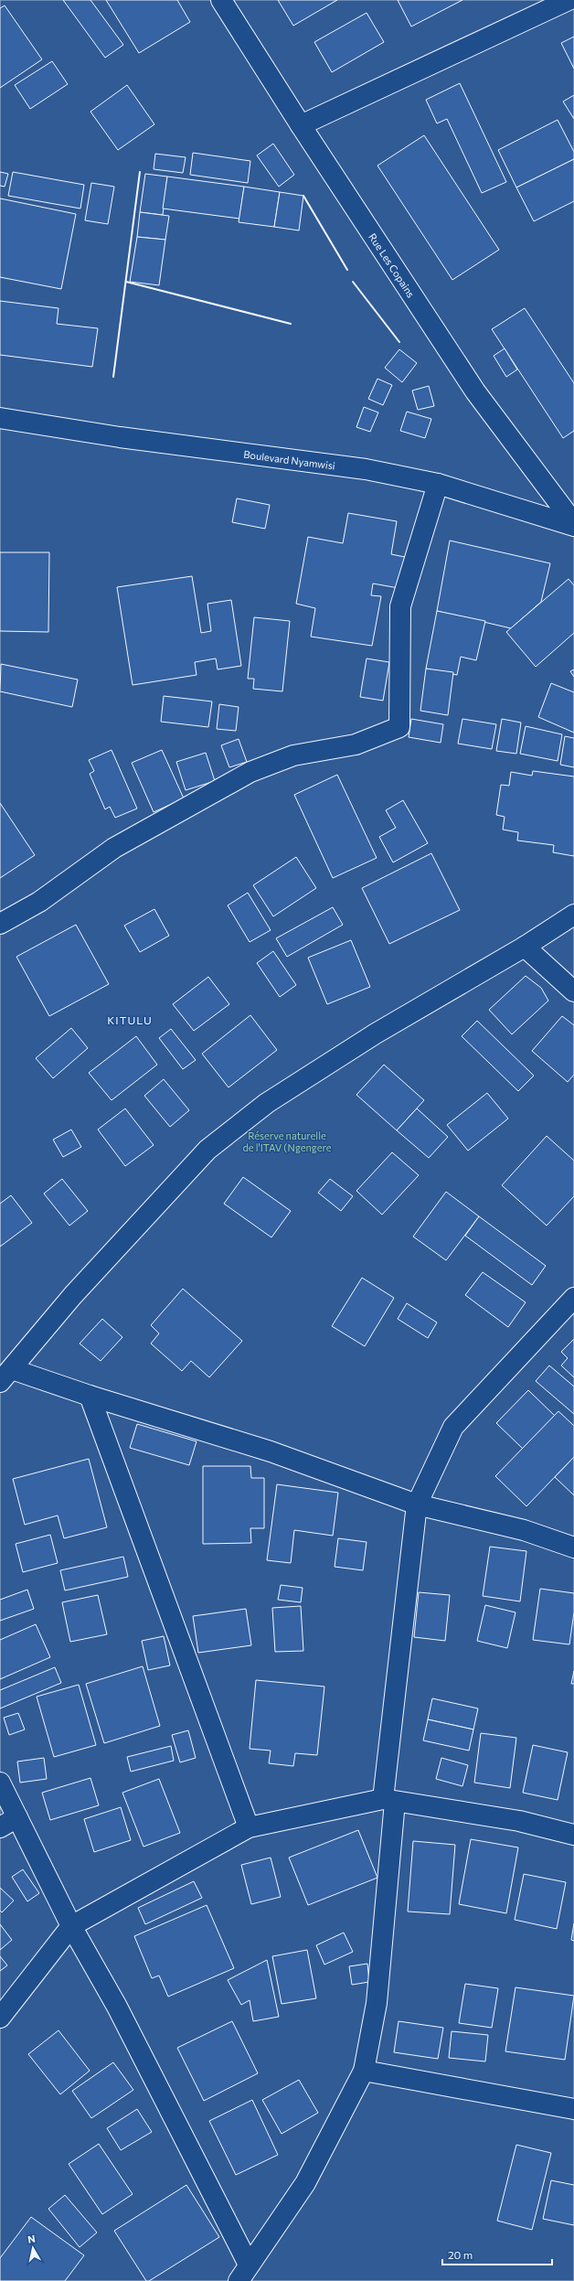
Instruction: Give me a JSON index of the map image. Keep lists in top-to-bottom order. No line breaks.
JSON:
{"streets":{"street":["Rue Les Copains","Boulevard Nyamwisi"]},"crossings":[["Rue Les Copains","Boulevard Nyamwisi"]],"districts":["KITULU"],"parks":["Réserve naturelle de l'ITAV (Ngengere"],"scale_bar":"20 m","north":"top"}
